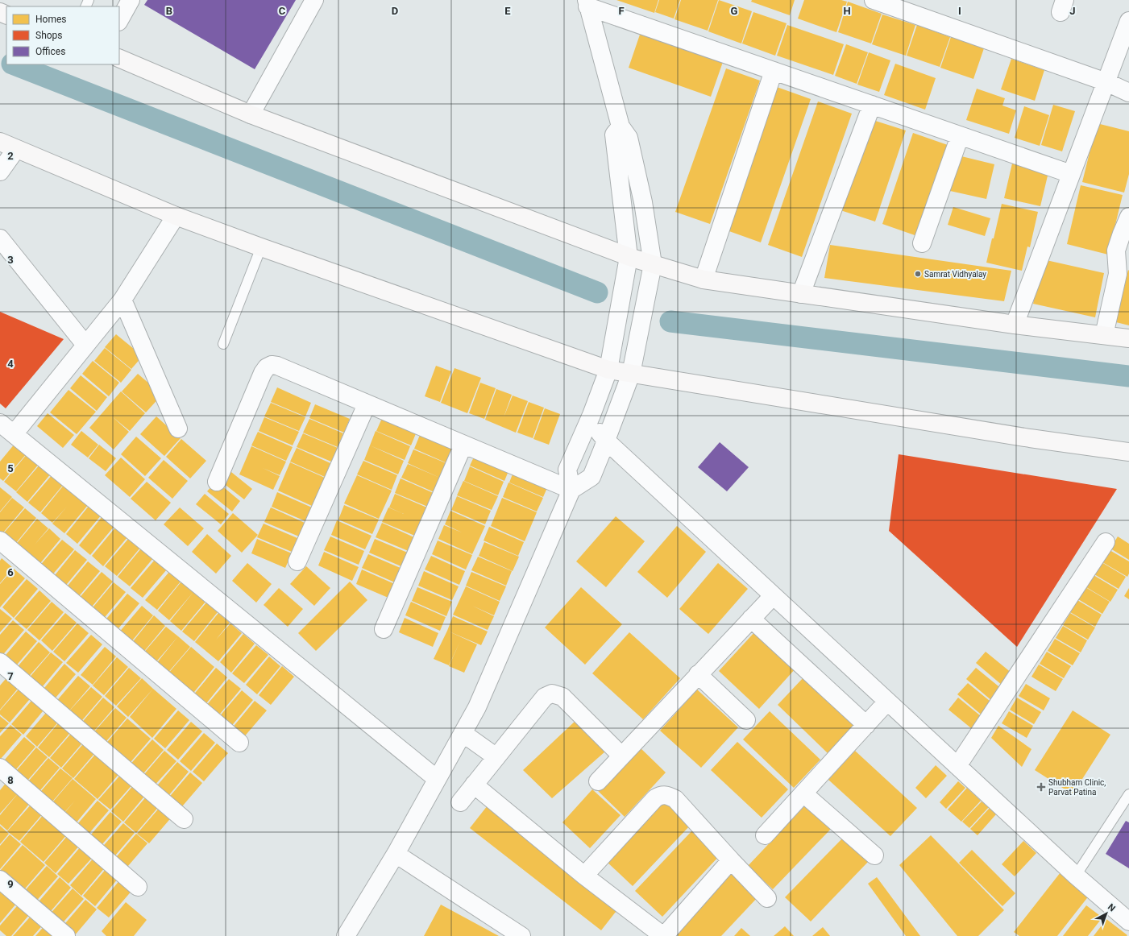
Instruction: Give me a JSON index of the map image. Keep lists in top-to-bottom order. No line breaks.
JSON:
{"places":{"other":["Samrat Vidhyalay"],"health":["Shubham Clinic, Parvat Patina"]},"legend":["Homes","Shops","Offices"],"north":"top right","grid":{"columns":["B","C","D","E","F","G","H","I","J"],"rows":["2","3","4","5","6","7","8","9"]}}
